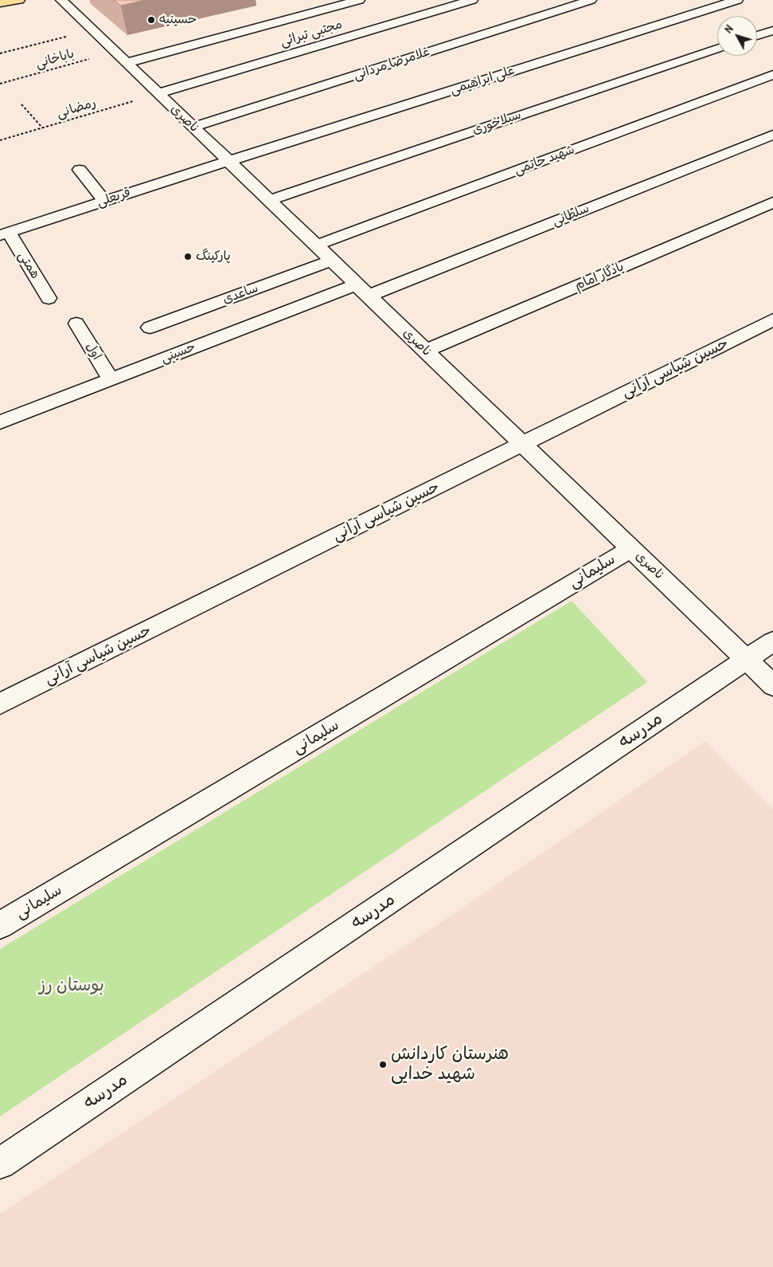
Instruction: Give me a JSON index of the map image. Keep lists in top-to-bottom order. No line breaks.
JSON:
{"streets":{"street":["مجتبی تبرائی","غلامرضا مردانی","علی ابراهیمی","ناصری","سیلاخوری","شهید حاتمی","قربعلی","سلطانی","همتی","یادگار امام","ساعدی","اول","حسینی","حسین شیاسی آرانی","سلیمانی","مدرسه"],"path":["باباخانی","رمضانی"]},"crossings":[["مجتبی تبرائی","رمضانی"],["مجتبی تبرائی","ناصری"],["باباخانی","ناصری"],["غلامرضا مردانی","ناصری"],["علی ابراهیمی","ناصری"],["علی ابراهیمی","قربعلی"],["رمضانی","ناصری"],["ناصری","سیلاخوری"],["ناصری","شهید حاتمی"],["ناصری","قربعلی"],["ناصری","سلطانی"],["ناصری","یادگار امام"],["ناصری","ساعدی"],["ناصری","حسینی"],["ناصری","حسین شیاسی آرانی"],["ناصری","سلیمانی"],["ناصری","مدرسه"],["قربعلی","همتی"],["سلطانی","حسینی"],["اول","حسینی"]],"parks":["بوستان رز"],"places":["حسینیه","پارکینگ","هنرستان کاردانش شهید خدایی"],"north":"top left"}
